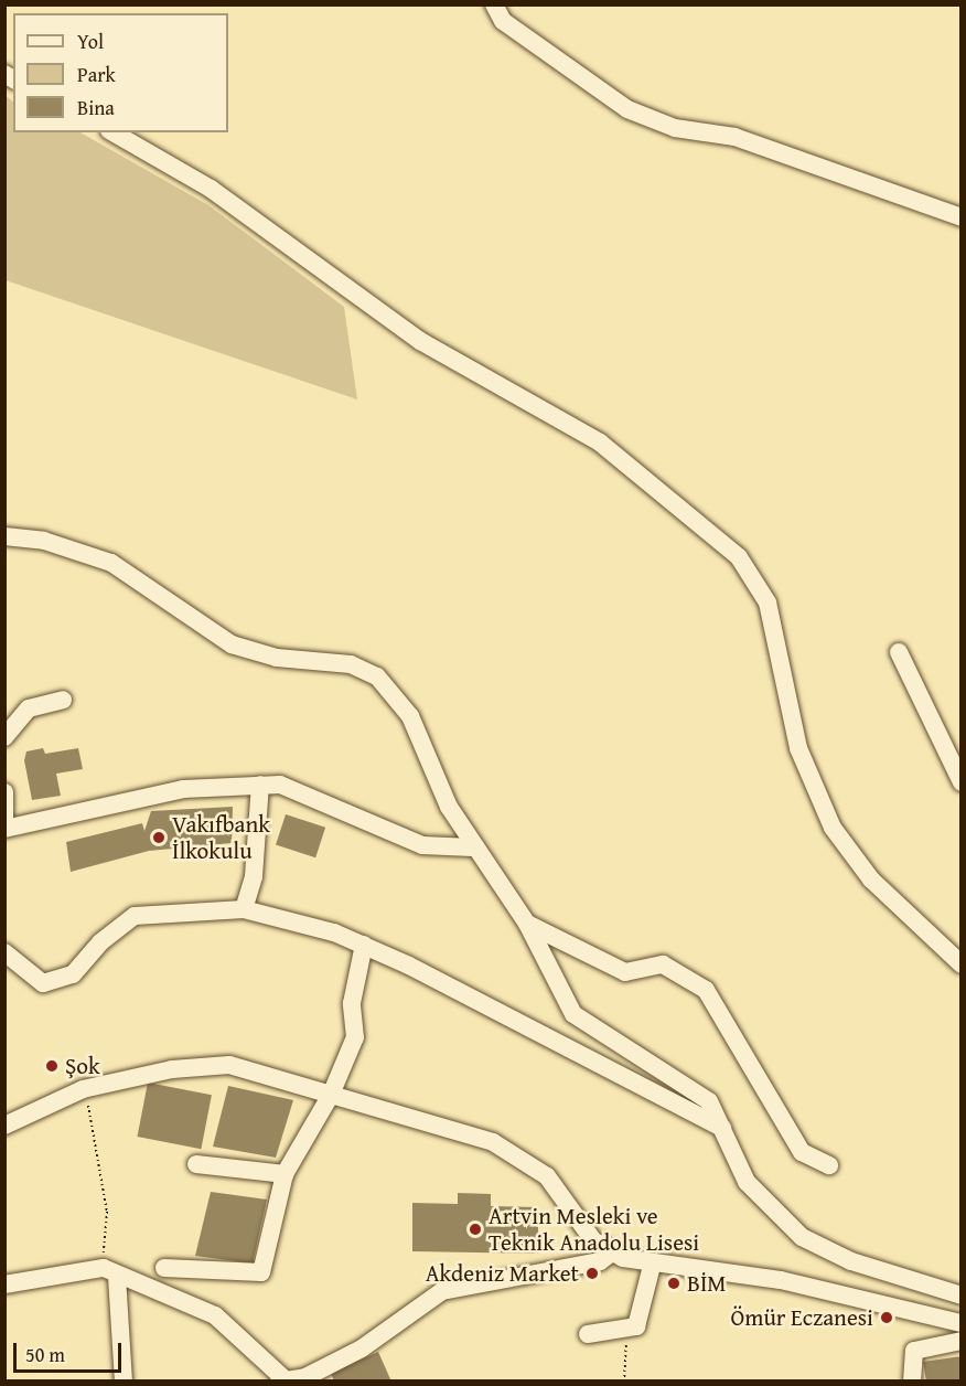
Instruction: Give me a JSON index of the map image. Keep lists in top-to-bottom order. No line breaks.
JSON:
{"places":["Vakıfbank İlkokulu","Şok","Artvin Mesleki ve Teknik Anadolu Lisesi","Akdeniz Market","BİM","Ömür Eczanesi"],"legend":["Yol","Park","Bina"],"scale_bar":"50 m"}
